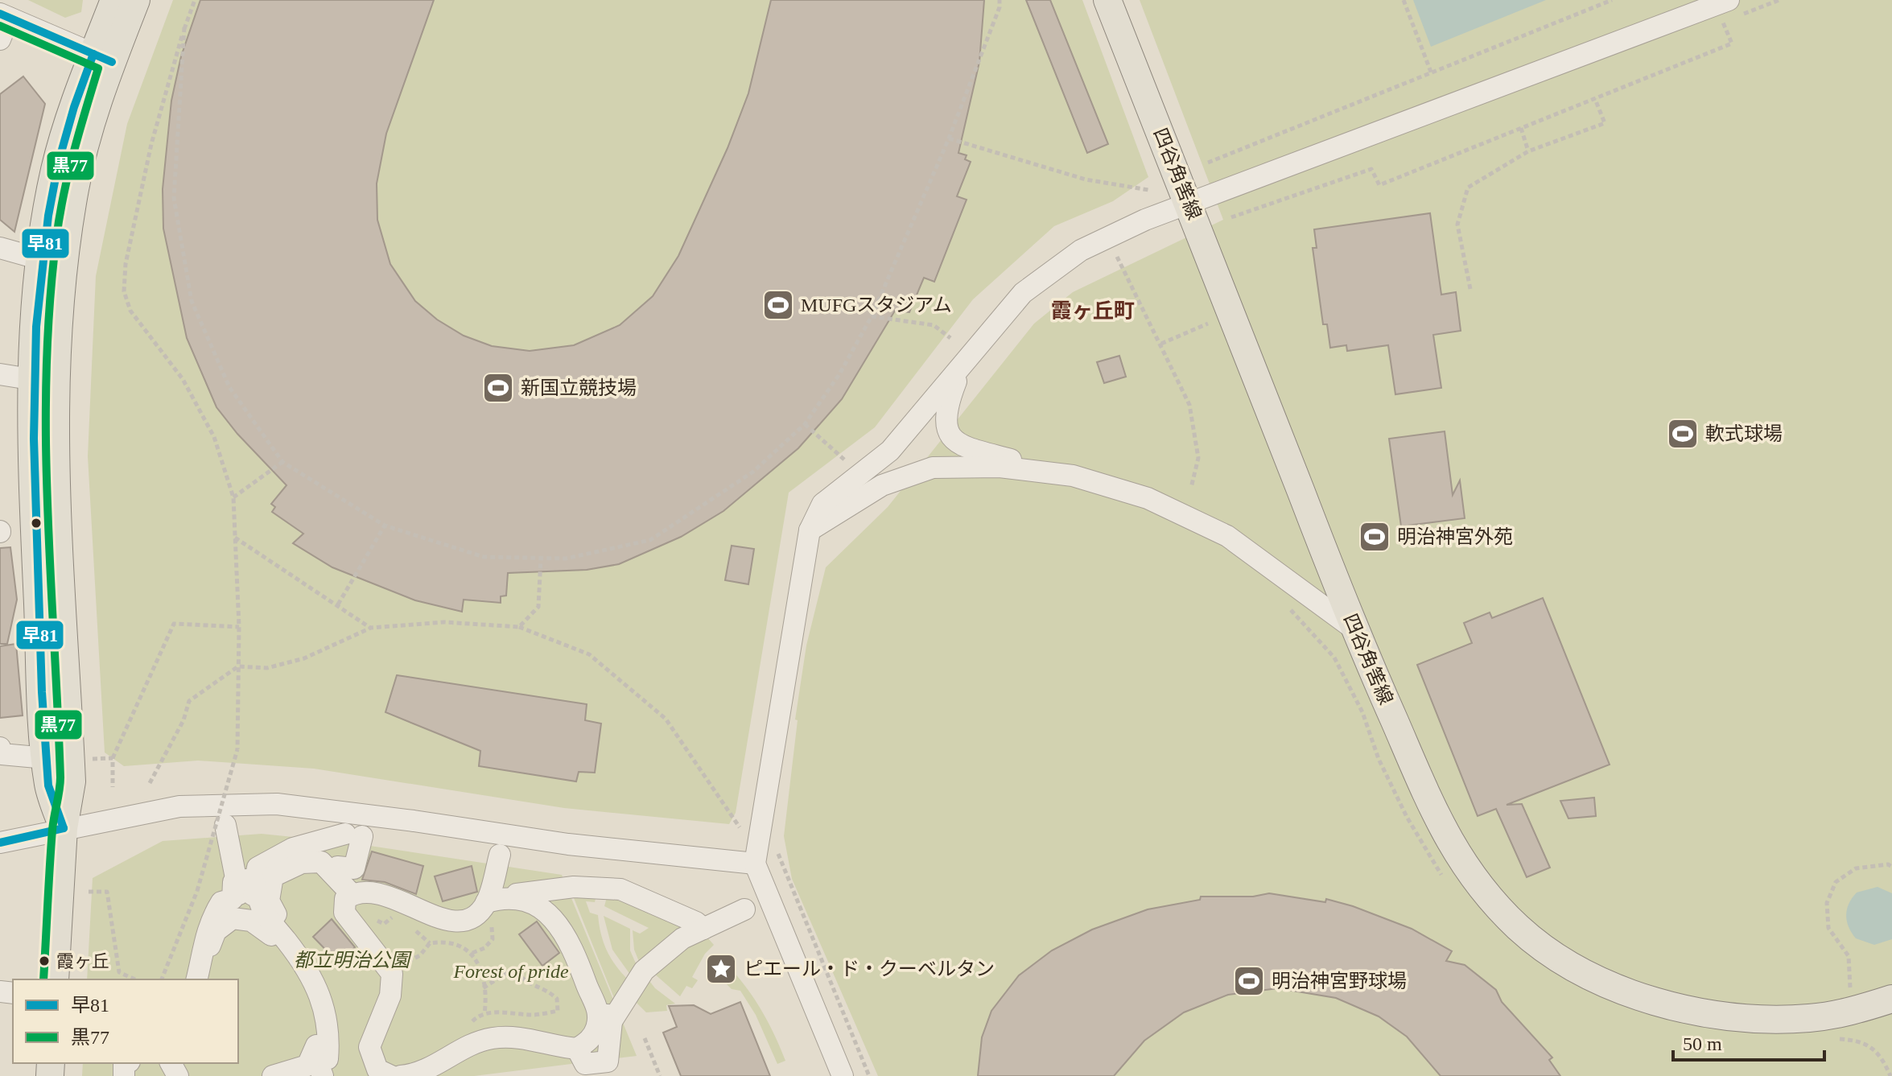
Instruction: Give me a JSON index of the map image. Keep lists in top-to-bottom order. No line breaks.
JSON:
{"streets":{"main road":["四谷角筈線"]},"districts":["霞ヶ丘町"],"parks":["都立明治公園","Forest of pride"],"places":{"sports":["MUFGスタジアム","新国立競技場","軟式球場","明治神宮外苑","明治神宮野球場"],"other":["霞ヶ丘"],"place":["ピエール・ド・クーベルタン"]},"lines":["transit line 早81","transit line 黒77"],"legend":["早81","黒77"],"scale_bar":"50 m"}
